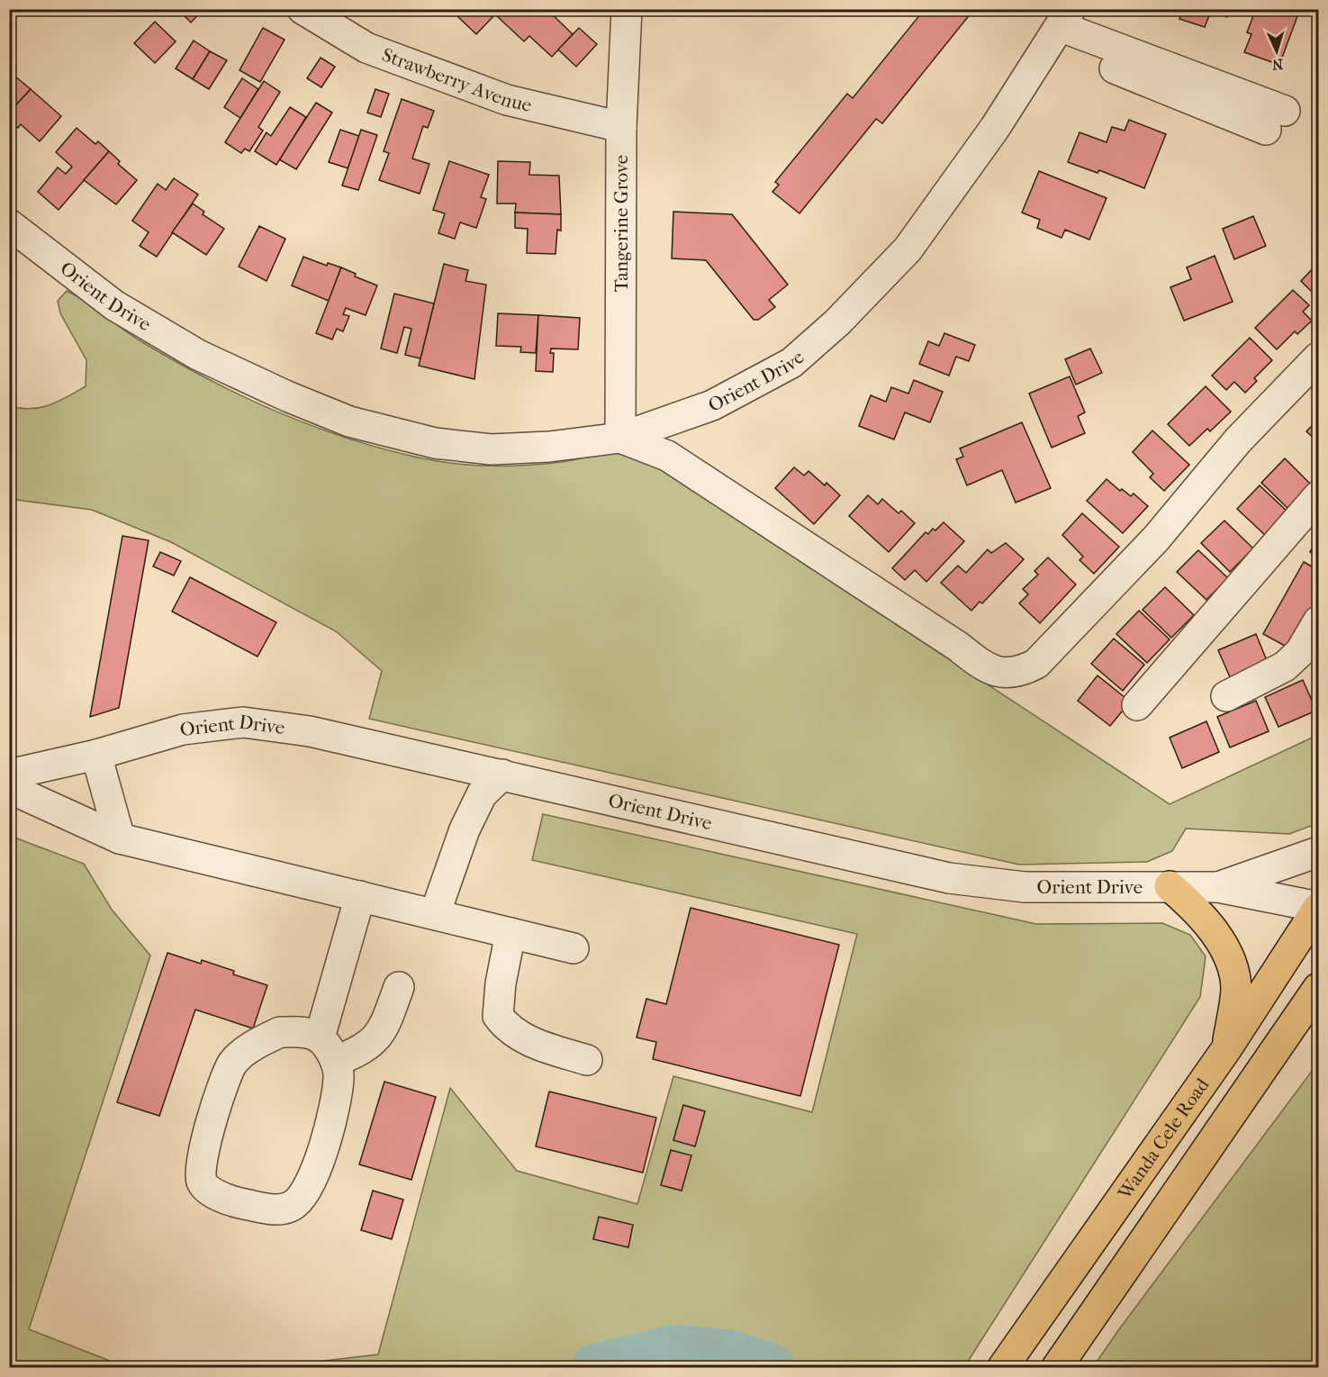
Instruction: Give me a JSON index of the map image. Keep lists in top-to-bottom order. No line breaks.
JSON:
{"streets":{"main road":["Wanda Cele Road"],"street":["Strawberry Avenue","Tangerine Grove","Orient Drive"]},"crossings":[["Strawberry Avenue","Tangerine Grove"],["Tangerine Grove","Orient Drive"],["Orient Drive","Wanda Cele Road"]],"north":"bottom"}
